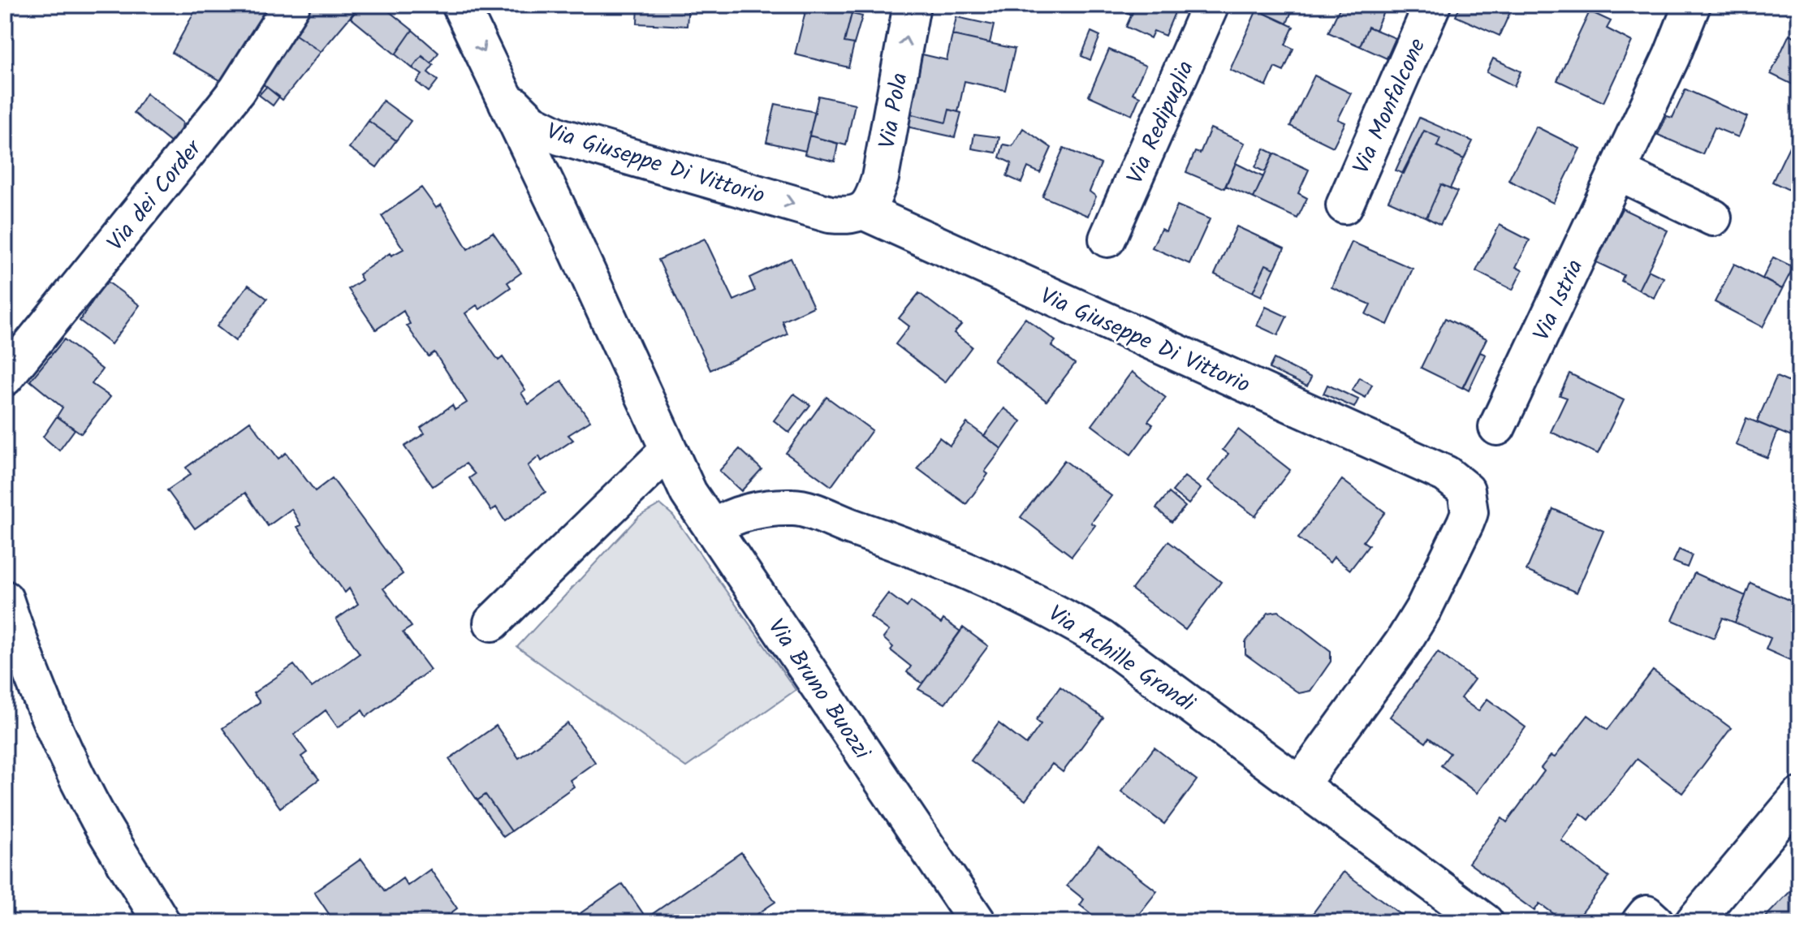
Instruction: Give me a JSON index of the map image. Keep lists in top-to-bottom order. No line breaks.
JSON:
{"streets":{"street":["Via Monfalcone","Via Pola","Via Redipuglia","Via Giuseppe Di Vittorio","Via dei Corder","Via Istria","Via Achille Grandi","Via Bruno Buozzi"]},"crossings":[["Via Pola","Via Giuseppe Di Vittorio"],["Via Giuseppe Di Vittorio","Via Achille Grandi"],["Via Giuseppe Di Vittorio","Via Bruno Buozzi"],["Via Achille Grandi","Via Bruno Buozzi"]],"one_way":["Via Pola"]}
